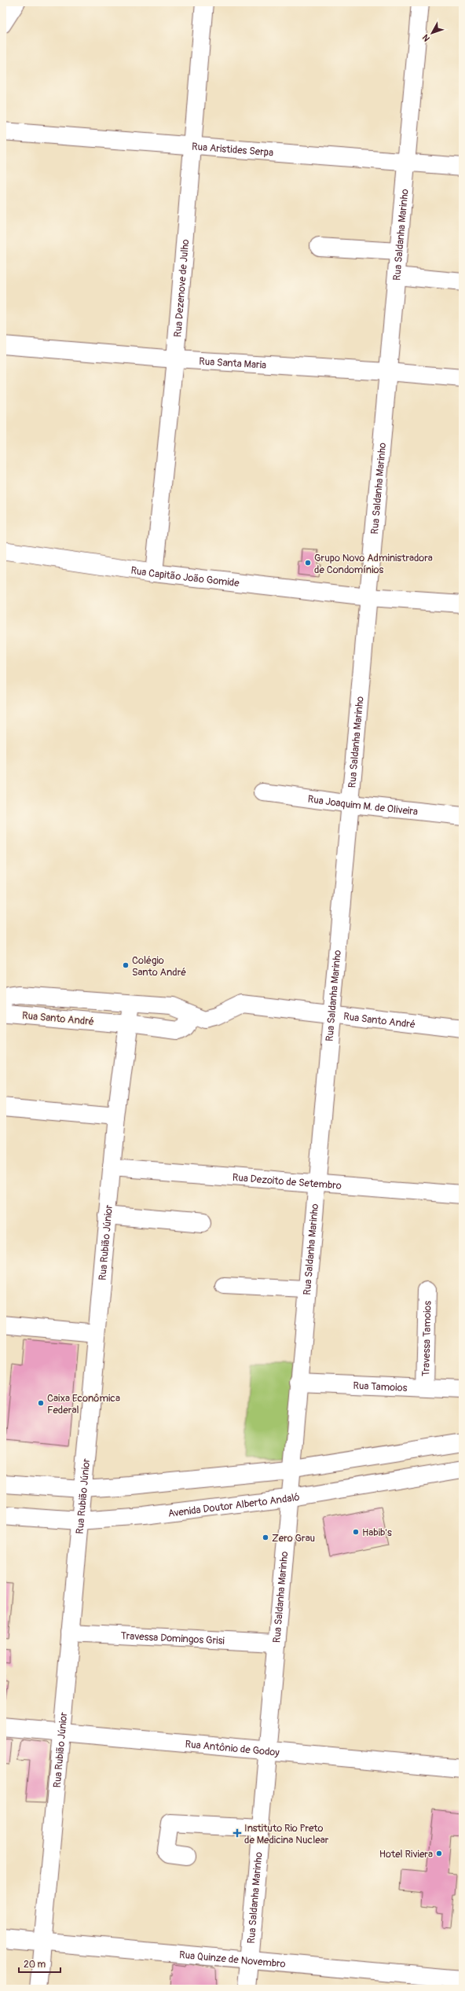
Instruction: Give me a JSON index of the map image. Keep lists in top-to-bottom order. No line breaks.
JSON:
{"streets":{"street":["Rua Aristides Serpa","Rua Saldanha Marinho","Rua Dezenove de Julho","Rua Santa Maria","Rua Capitão João Gomide","Rua Joaquim M. de Oliveira","Rua Santo André","Rua Dezoito de Setembro","Rua Rubião Júnior","Travessa Tamoios","Rua Tamoios","Avenida Doutor Alberto Andaló","Travessa Domingos Grisi","Rua Antônio de Godoy","Rua Quinze de Novembro"]},"crossings":[["Rua Aristides Serpa","Rua Saldanha Marinho"],["Rua Aristides Serpa","Rua Dezenove de Julho"],["Rua Saldanha Marinho","Rua Santa Maria"],["Rua Saldanha Marinho","Rua Capitão João Gomide"],["Rua Saldanha Marinho","Rua Joaquim M. de Oliveira"],["Rua Saldanha Marinho","Rua Santo André"],["Rua Saldanha Marinho","Rua Dezoito de Setembro"],["Rua Saldanha Marinho","Rua Tamoios"],["Rua Saldanha Marinho","Avenida Doutor Alberto Andaló"],["Rua Saldanha Marinho","Travessa Domingos Grisi"],["Rua Saldanha Marinho","Rua Antônio de Godoy"],["Rua Saldanha Marinho","Rua Quinze de Novembro"],["Rua Dezenove de Julho","Rua Santa Maria"],["Rua Dezenove de Julho","Rua Capitão João Gomide"],["Rua Santo André","Rua Rubião Júnior"],["Rua Dezoito de Setembro","Rua Rubião Júnior"],["Rua Rubião Júnior","Avenida Doutor Alberto Andaló"],["Rua Rubião Júnior","Travessa Domingos Grisi"],["Rua Rubião Júnior","Rua Antônio de Godoy"],["Rua Rubião Júnior","Rua Quinze de Novembro"],["Travessa Tamoios","Rua Tamoios"]],"places":{"other":["Grupo Novo Administradora de Condomínios","Colégio Santo André","Caixa Econômica Federal","Habib's","Zero Grau","Hotel Riviera"],"health":["Instituto Rio Preto de Medicina Nuclear"]},"scale_bar":"20 m","north":"bottom left"}
